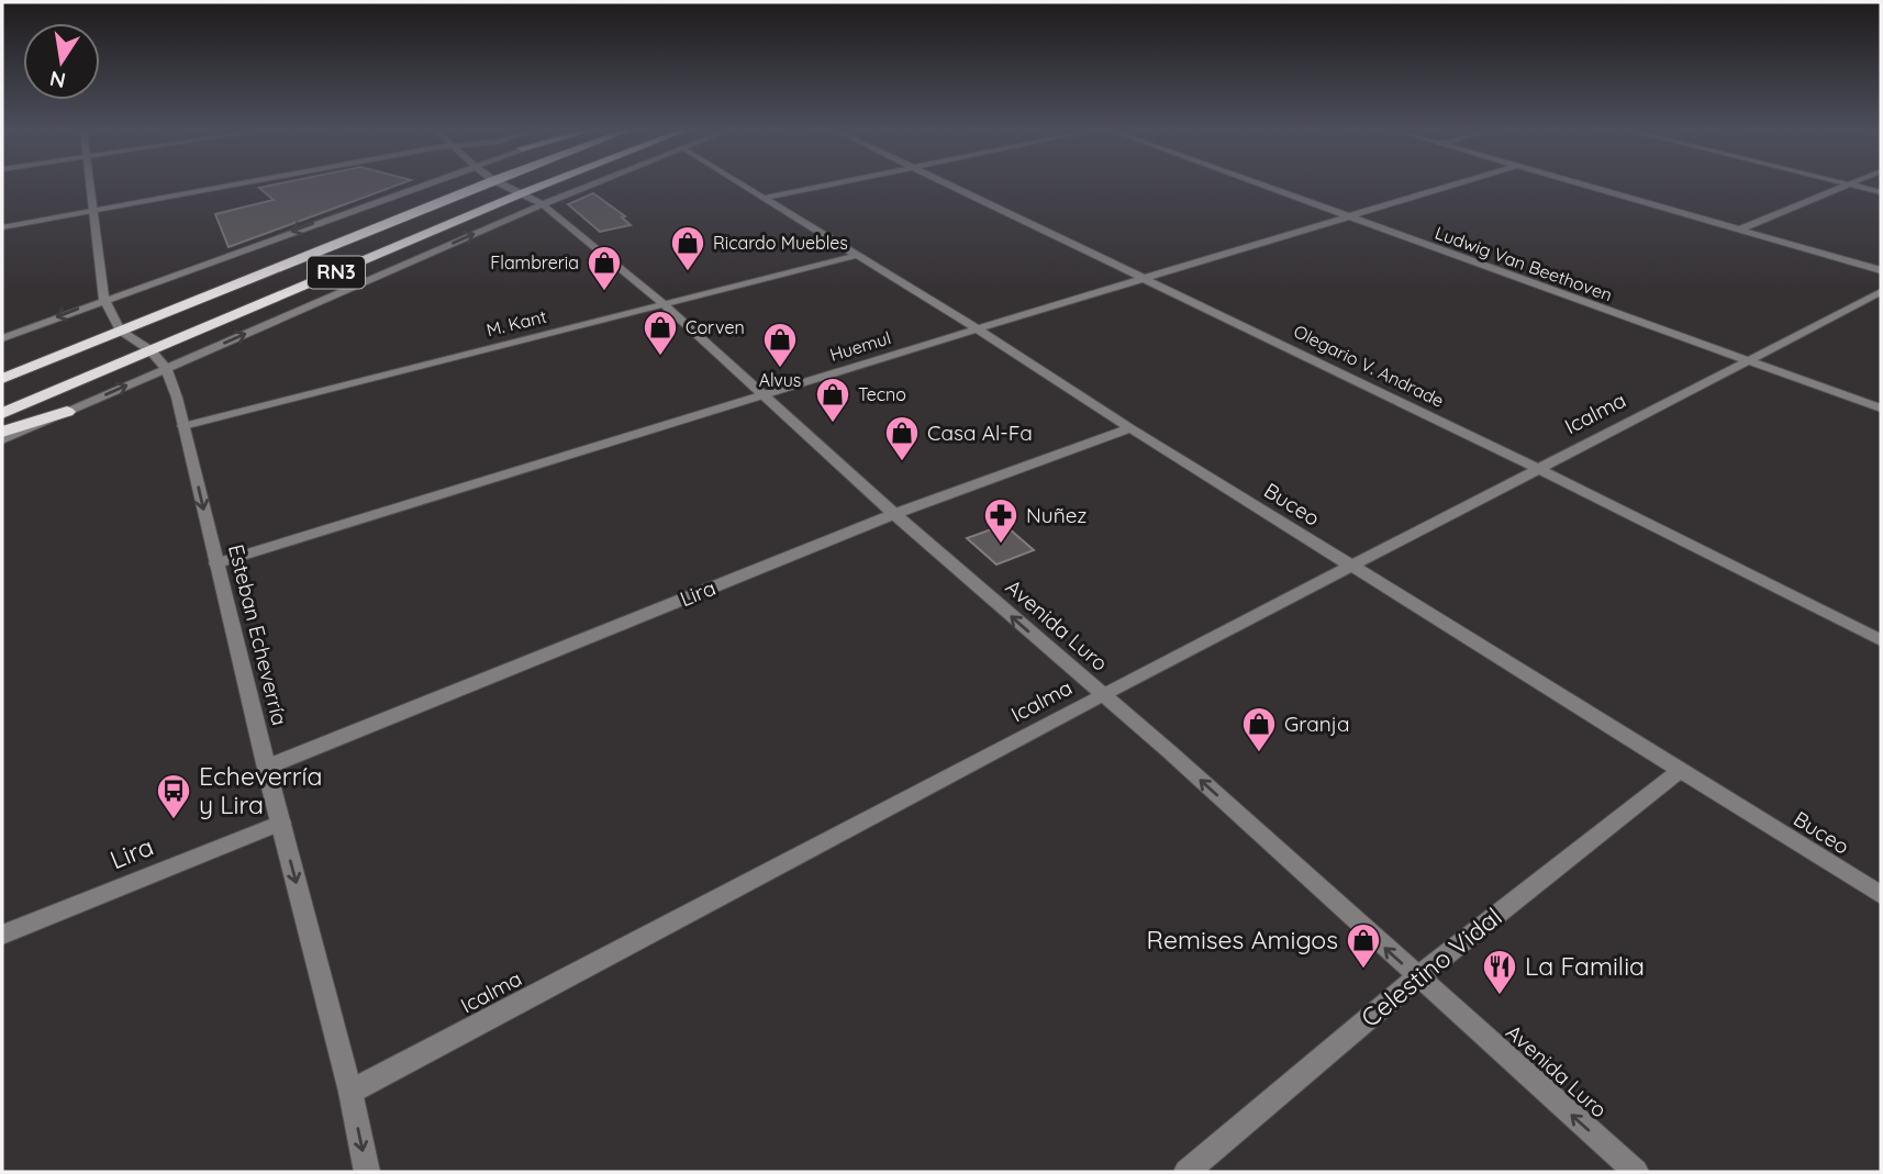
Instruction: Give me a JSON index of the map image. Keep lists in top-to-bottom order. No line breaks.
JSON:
{"streets":{"highway":["RN3"],"street":["Ludwig Van Beethoven","M. Kant","Huemul","Olegario V. Andrade","Icalma","Buceo","Lira","Avenida Luro","Esteban Echeverría","Celestino Vidal"]},"crossings":[["Ludwig Van Beethoven","Huemul"],["Ludwig Van Beethoven","Icalma"],["RN3","Avenida Luro"],["RN3","Esteban Echeverría"],["M. Kant","Buceo"],["M. Kant","Avenida Luro"],["M. Kant","Esteban Echeverría"],["Huemul","Olegario V. Andrade"],["Huemul","Buceo"],["Huemul","Avenida Luro"],["Huemul","Esteban Echeverría"],["Olegario V. Andrade","Icalma"],["Icalma","Buceo"],["Icalma","Avenida Luro"],["Icalma","Esteban Echeverría"],["Buceo","Lira"],["Buceo","Celestino Vidal"],["Lira","Avenida Luro"],["Lira","Esteban Echeverría"],["Avenida Luro","Celestino Vidal"]],"one_way":["Avenida Luro","Esteban Echeverría"],"places":{"shop":["Ricardo Muebles","Flambreria","Corven","Alvus","Tecno","Casa Al-Fa","Granja","Remises Amigos"],"pharmacy":["Nuñez"],"bus stop":["Echeverría y Lira"],"restaurant":["La Familia"]},"north":"bottom"}
